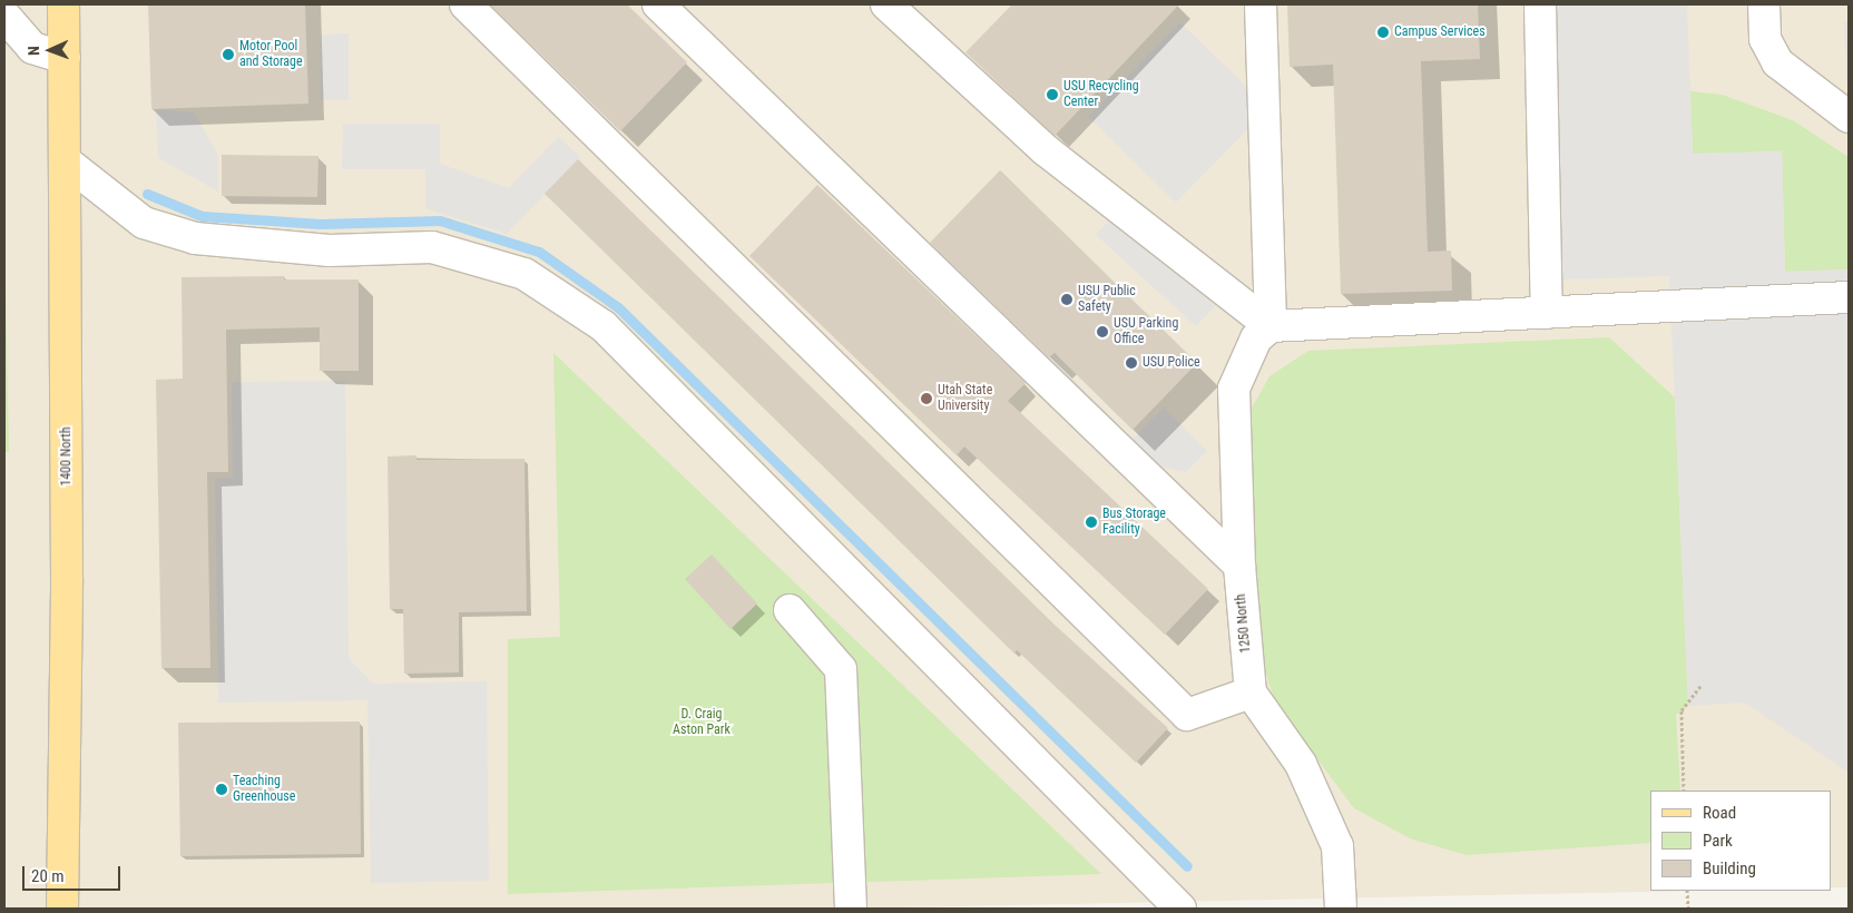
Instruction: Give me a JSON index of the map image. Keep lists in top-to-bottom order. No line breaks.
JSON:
{"streets":{"main road":["1400 North"],"street":["1250 North"]},"parks":["D. Craig Aston Park"],"places":["Campus Services","Motor Pool and Storage","USU Recycling Center","USU Public Safety","USU Parking Office","USU Police","Utah State University","Bus Storage Facility","Teaching Greenhouse"],"legend":["Road","Park","Building"],"scale_bar":"20 m","north":"left"}
